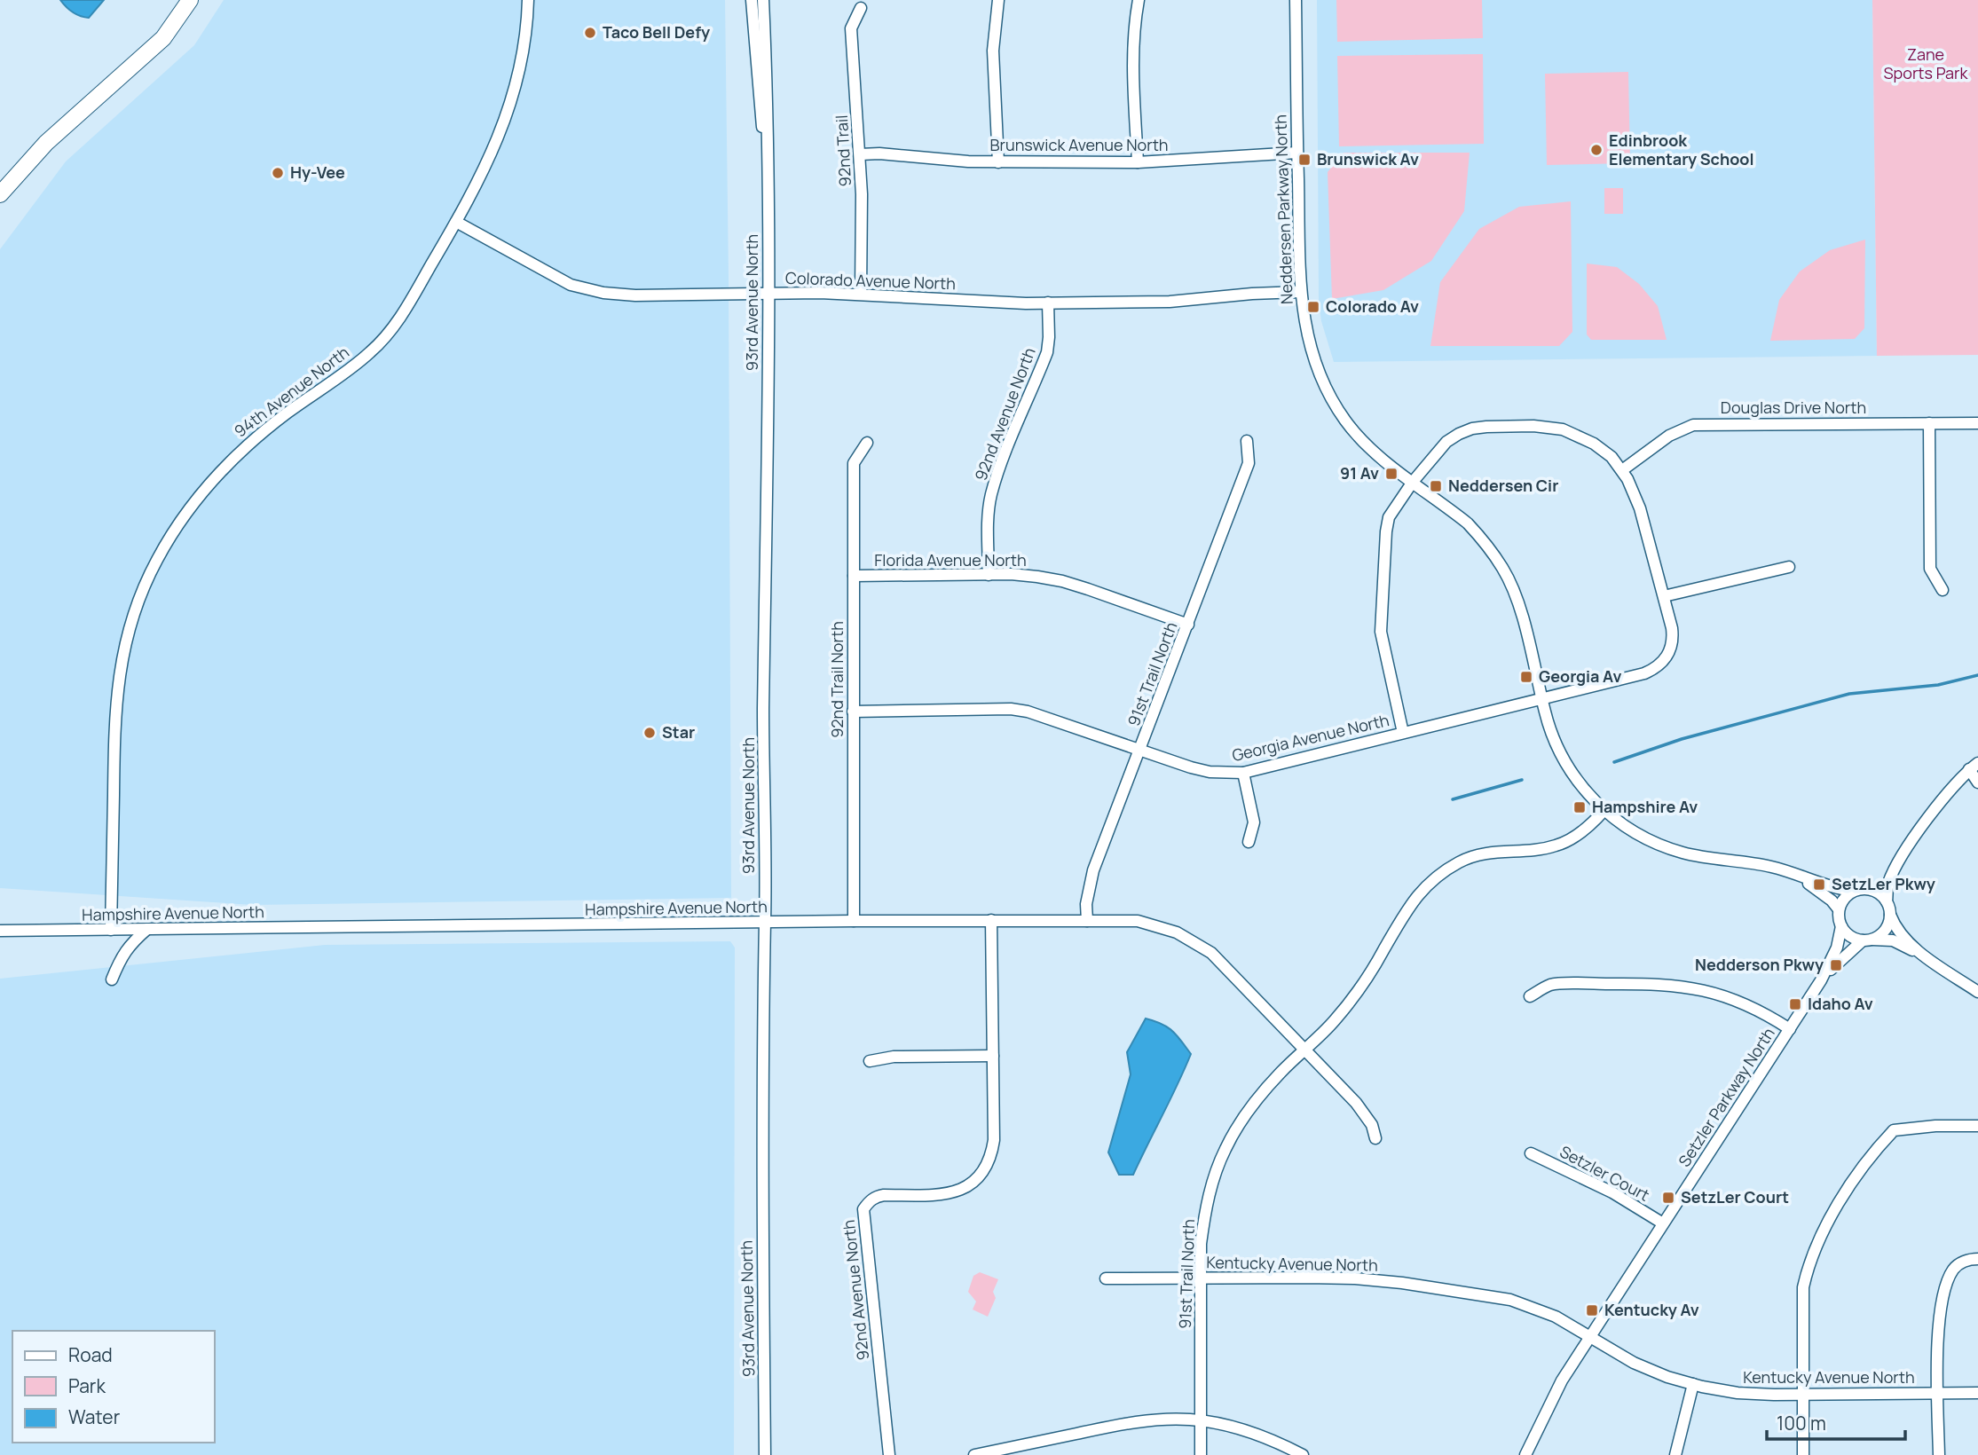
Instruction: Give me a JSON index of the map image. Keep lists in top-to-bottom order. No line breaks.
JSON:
{"streets":{"street":["Brunswick Avenue North","92nd Trail","Neddersen Parkway North","Colorado Avenue North","93rd Avenue North","94th Avenue North","Douglas Drive North","92nd Avenue North","Florida Avenue North","91st Trail North","92nd Trail North","Georgia Avenue North","Hampshire Avenue North","Setzler Parkway North","Setzler Court","Kentucky Avenue North"]},"crossings":[["Brunswick Avenue North","92nd Trail"],["Brunswick Avenue North","Neddersen Parkway North"],["92nd Trail","Colorado Avenue North"],["Neddersen Parkway North","Colorado Avenue North"],["Neddersen Parkway North","Georgia Avenue North"],["Neddersen Parkway North","Setzler Parkway North"],["Colorado Avenue North","93rd Avenue North"],["Colorado Avenue North","94th Avenue North"],["Colorado Avenue North","92nd Avenue North"],["93rd Avenue North","Hampshire Avenue North"],["94th Avenue North","Hampshire Avenue North"],["92nd Avenue North","Florida Avenue North"],["92nd Avenue North","Hampshire Avenue North"],["Florida Avenue North","91st Trail North"],["Florida Avenue North","92nd Trail North"],["91st Trail North","Georgia Avenue North"],["91st Trail North","Hampshire Avenue North"],["91st Trail North","Kentucky Avenue North"],["92nd Trail North","Georgia Avenue North"],["92nd Trail North","Hampshire Avenue North"],["Setzler Parkway North","Setzler Court"],["Setzler Parkway North","Kentucky Avenue North"]],"parks":["Zane Sports Park"],"places":{"other":["Taco Bell Defy","Edinbrook Elementary School","Hy-Vee","Star"],"transit":["Brunswick Av","Colorado Av","91 Av","Neddersen Cir","Georgia Av","Hampshire Av","SetzLer Pkwy","Nedderson Pkwy","Idaho Av","SetzLer Court","Kentucky Av"]},"legend":["Road","Park","Water"],"scale_bar":"100 m"}
